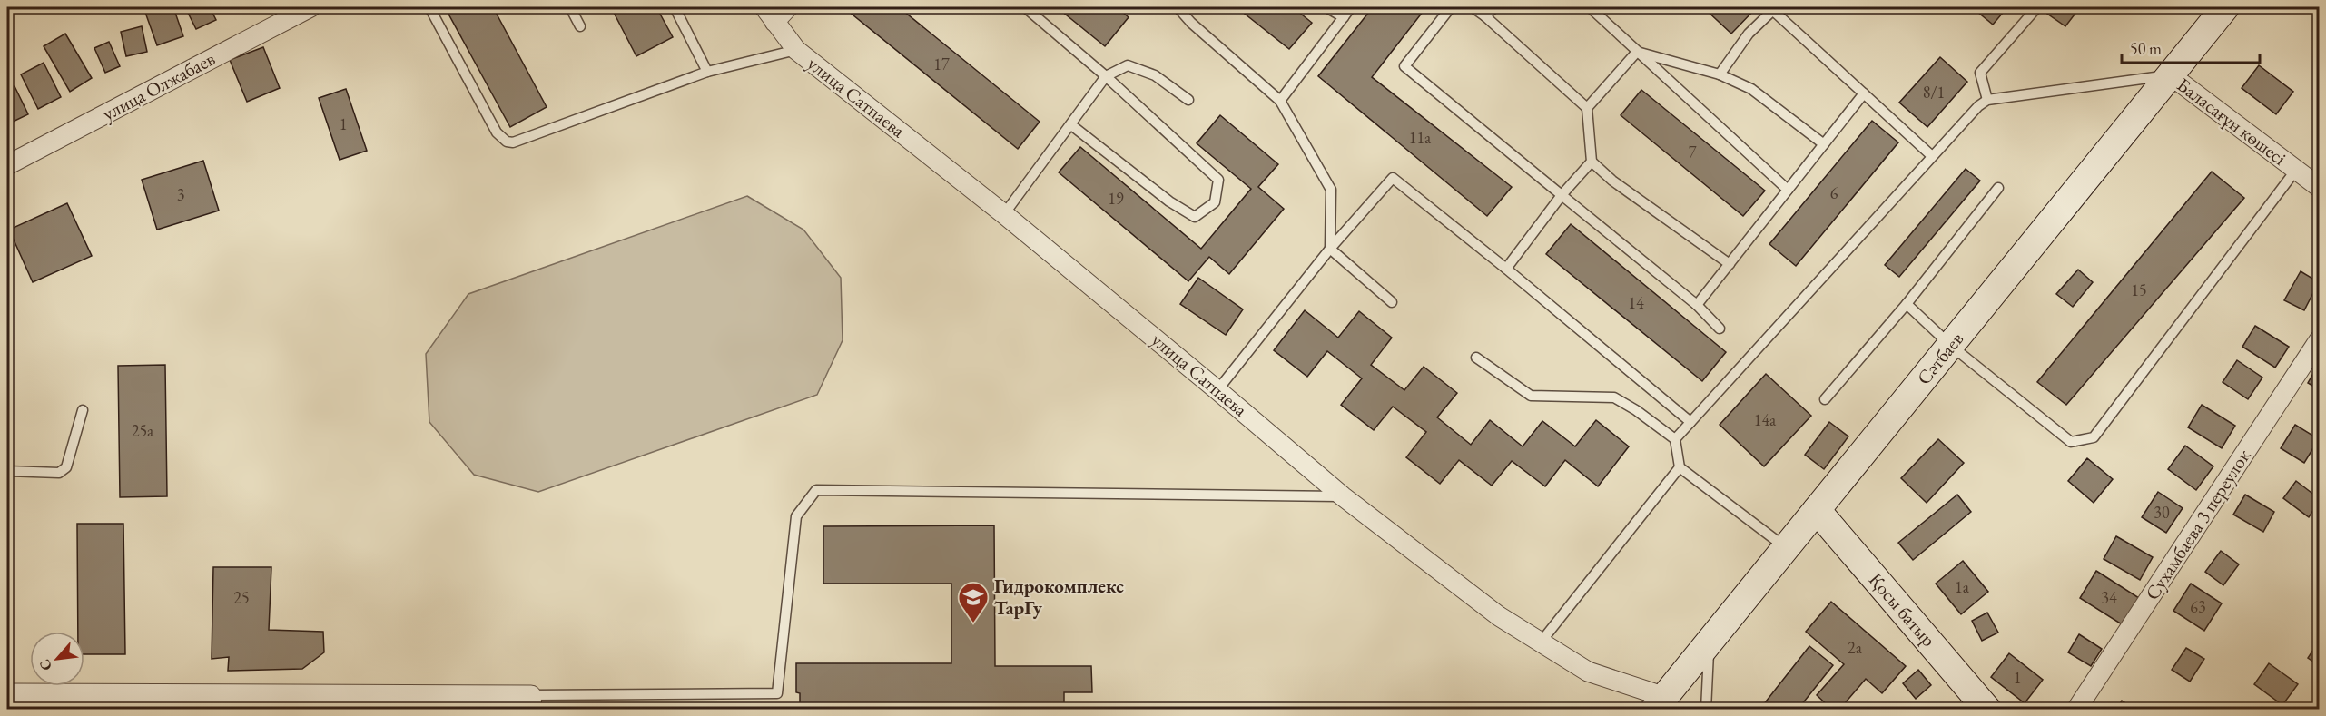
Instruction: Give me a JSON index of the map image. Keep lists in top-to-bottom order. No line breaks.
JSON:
{"streets":{"street":["улица Олжабаев","улица Сатпаева","Баласағұн көшесі","Сәтбаев","Сухамбаева 3 переулок","Қосы батыр"]},"crossings":[["улица Сатпаева","Сәтбаев"],["Баласағұн көшесі","Сәтбаев"],["Сәтбаев","Қосы батыр"]],"places":{"school or university":["Гидрокомплекс ТарГу"]},"house_numbers":["17","8/1","1","11а","7","6","3","19","15","14","14а","25а","30","1а","25","34","63","2а","1"],"scale_bar":"50 m","north":"bottom left"}
